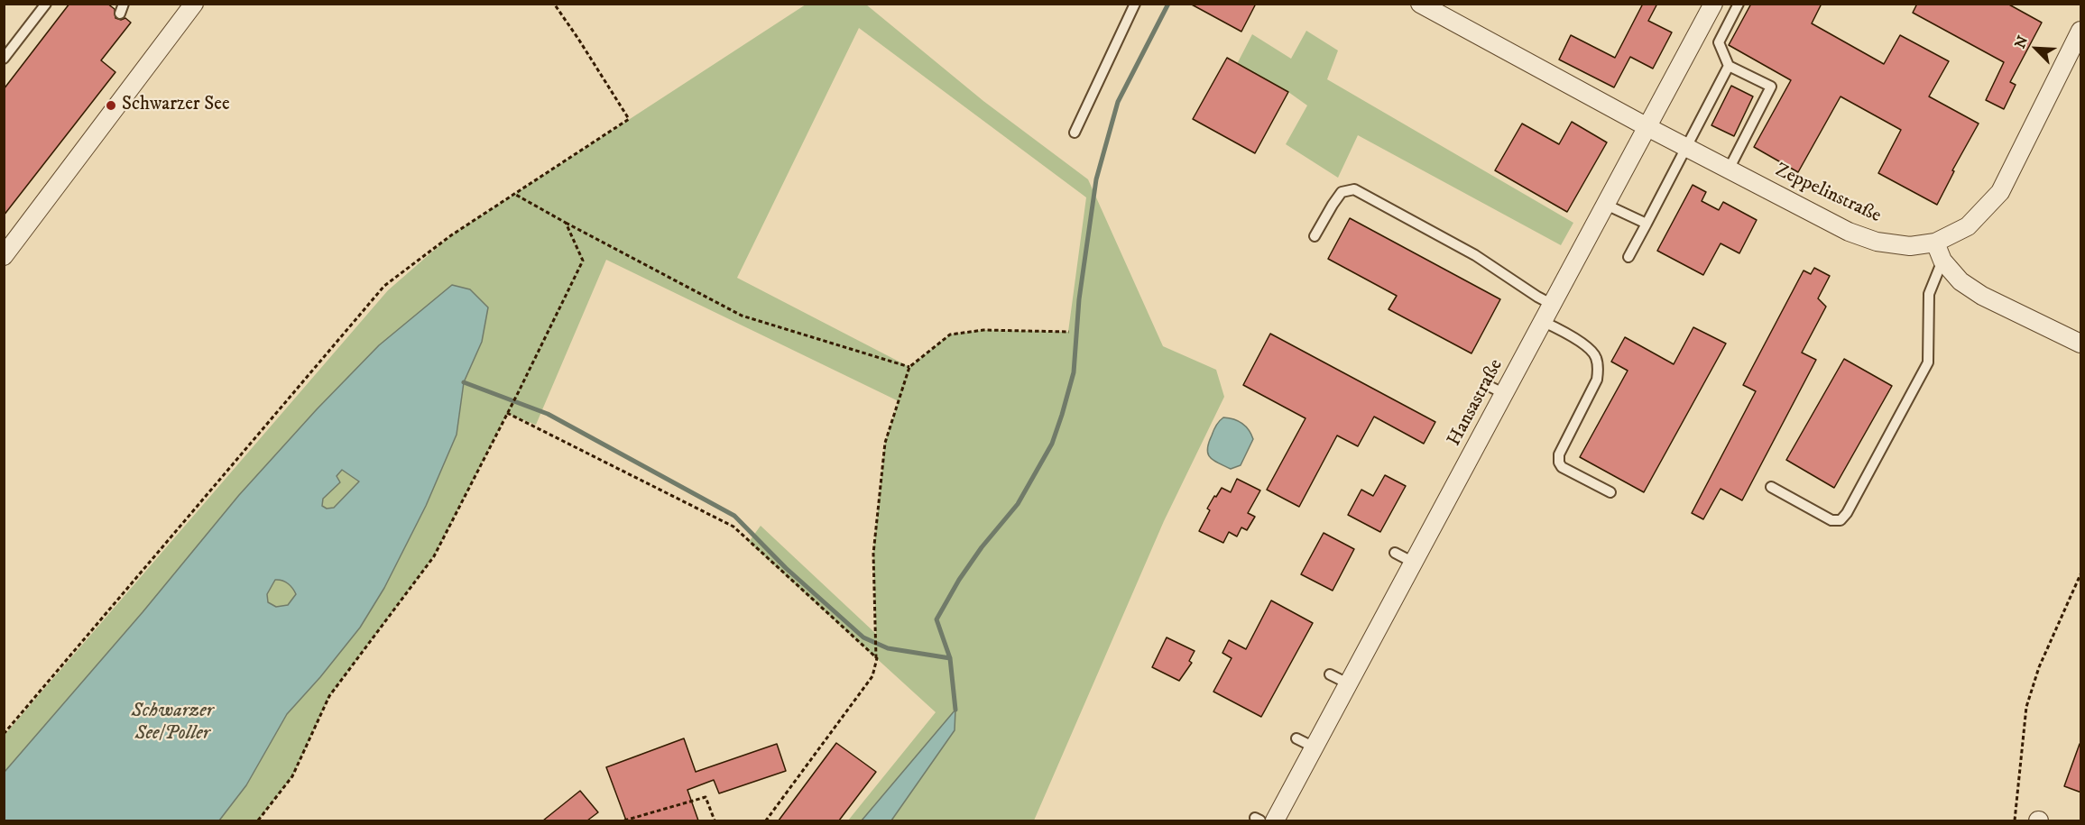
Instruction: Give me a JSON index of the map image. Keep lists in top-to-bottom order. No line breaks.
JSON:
{"streets":{"street":["Zeppelinstraße","Hansastraße"]},"crossings":[["Zeppelinstraße","Hansastraße"]],"water":["Schwarzer See/Poller"],"places":["Schwarzer See"],"north":"top left"}
